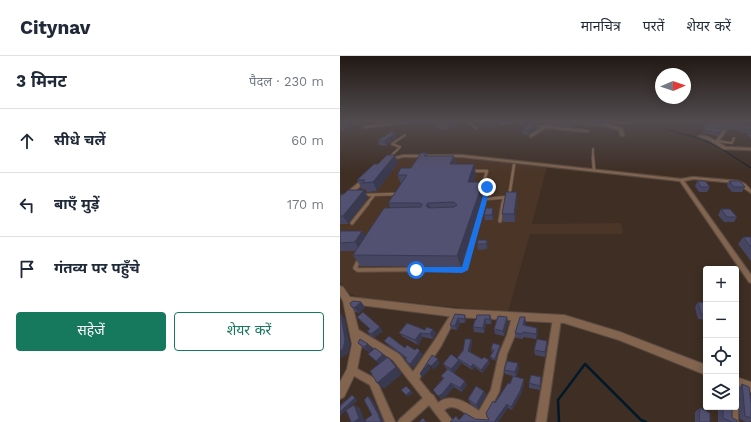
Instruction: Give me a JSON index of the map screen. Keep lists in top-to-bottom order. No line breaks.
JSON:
{"north":"right","page":{"header":"Citynav","nav":["मानचित्र","परतें","शेयर करें"],"heading":["3 मिनट","पैदल · 230 m"],"list":[["सीधे चलें","60 m"],["बाएँ मुड़ें","170 m"],"गंतव्य पर पहुँचे"],"map_buttons":["+","−"],"buttons":["सहेजें","शेयर करें"]}}
